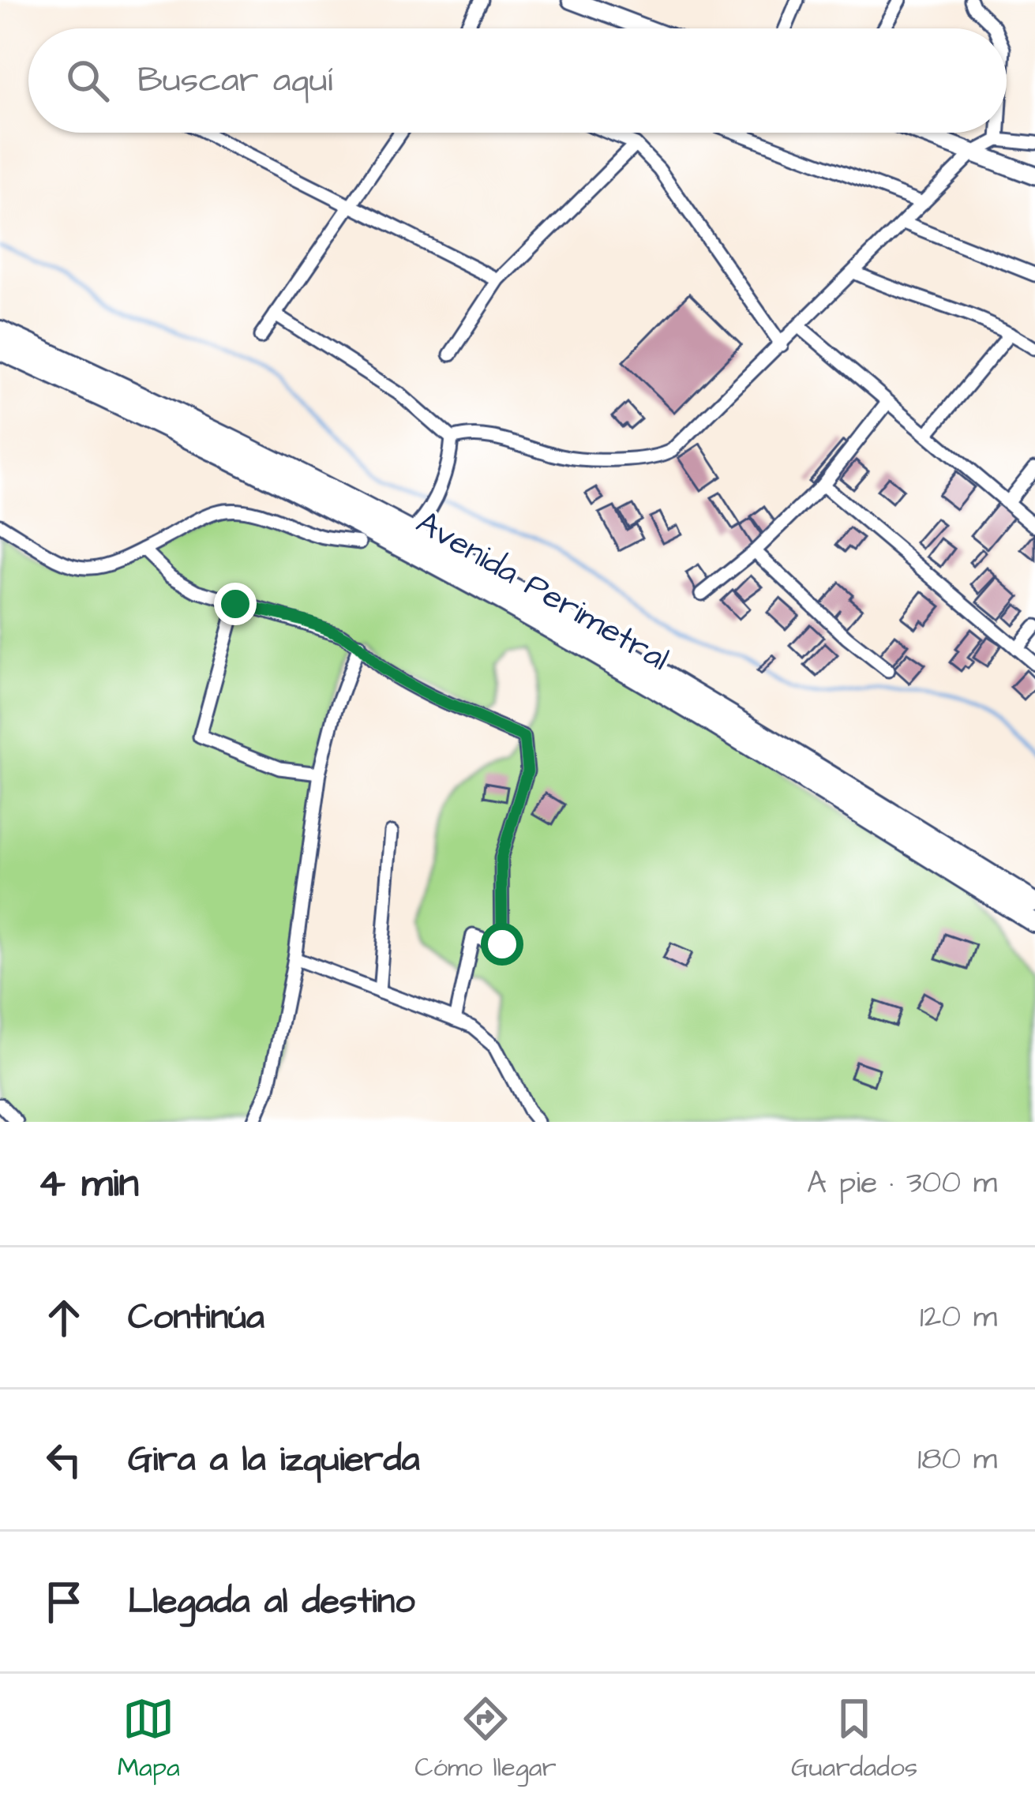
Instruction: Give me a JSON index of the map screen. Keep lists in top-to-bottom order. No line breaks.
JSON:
{"streets":{"main road":["Avenida Perimetral"]},"page":{"search":"Buscar aquí","heading":["4 min","A pie · 300 m"],"list":[["Continúa","120 m"],["Gira a la izquierda","180 m"],"Llegada al destino"],"nav":["Mapa","Cómo llegar","Guardados"]}}
